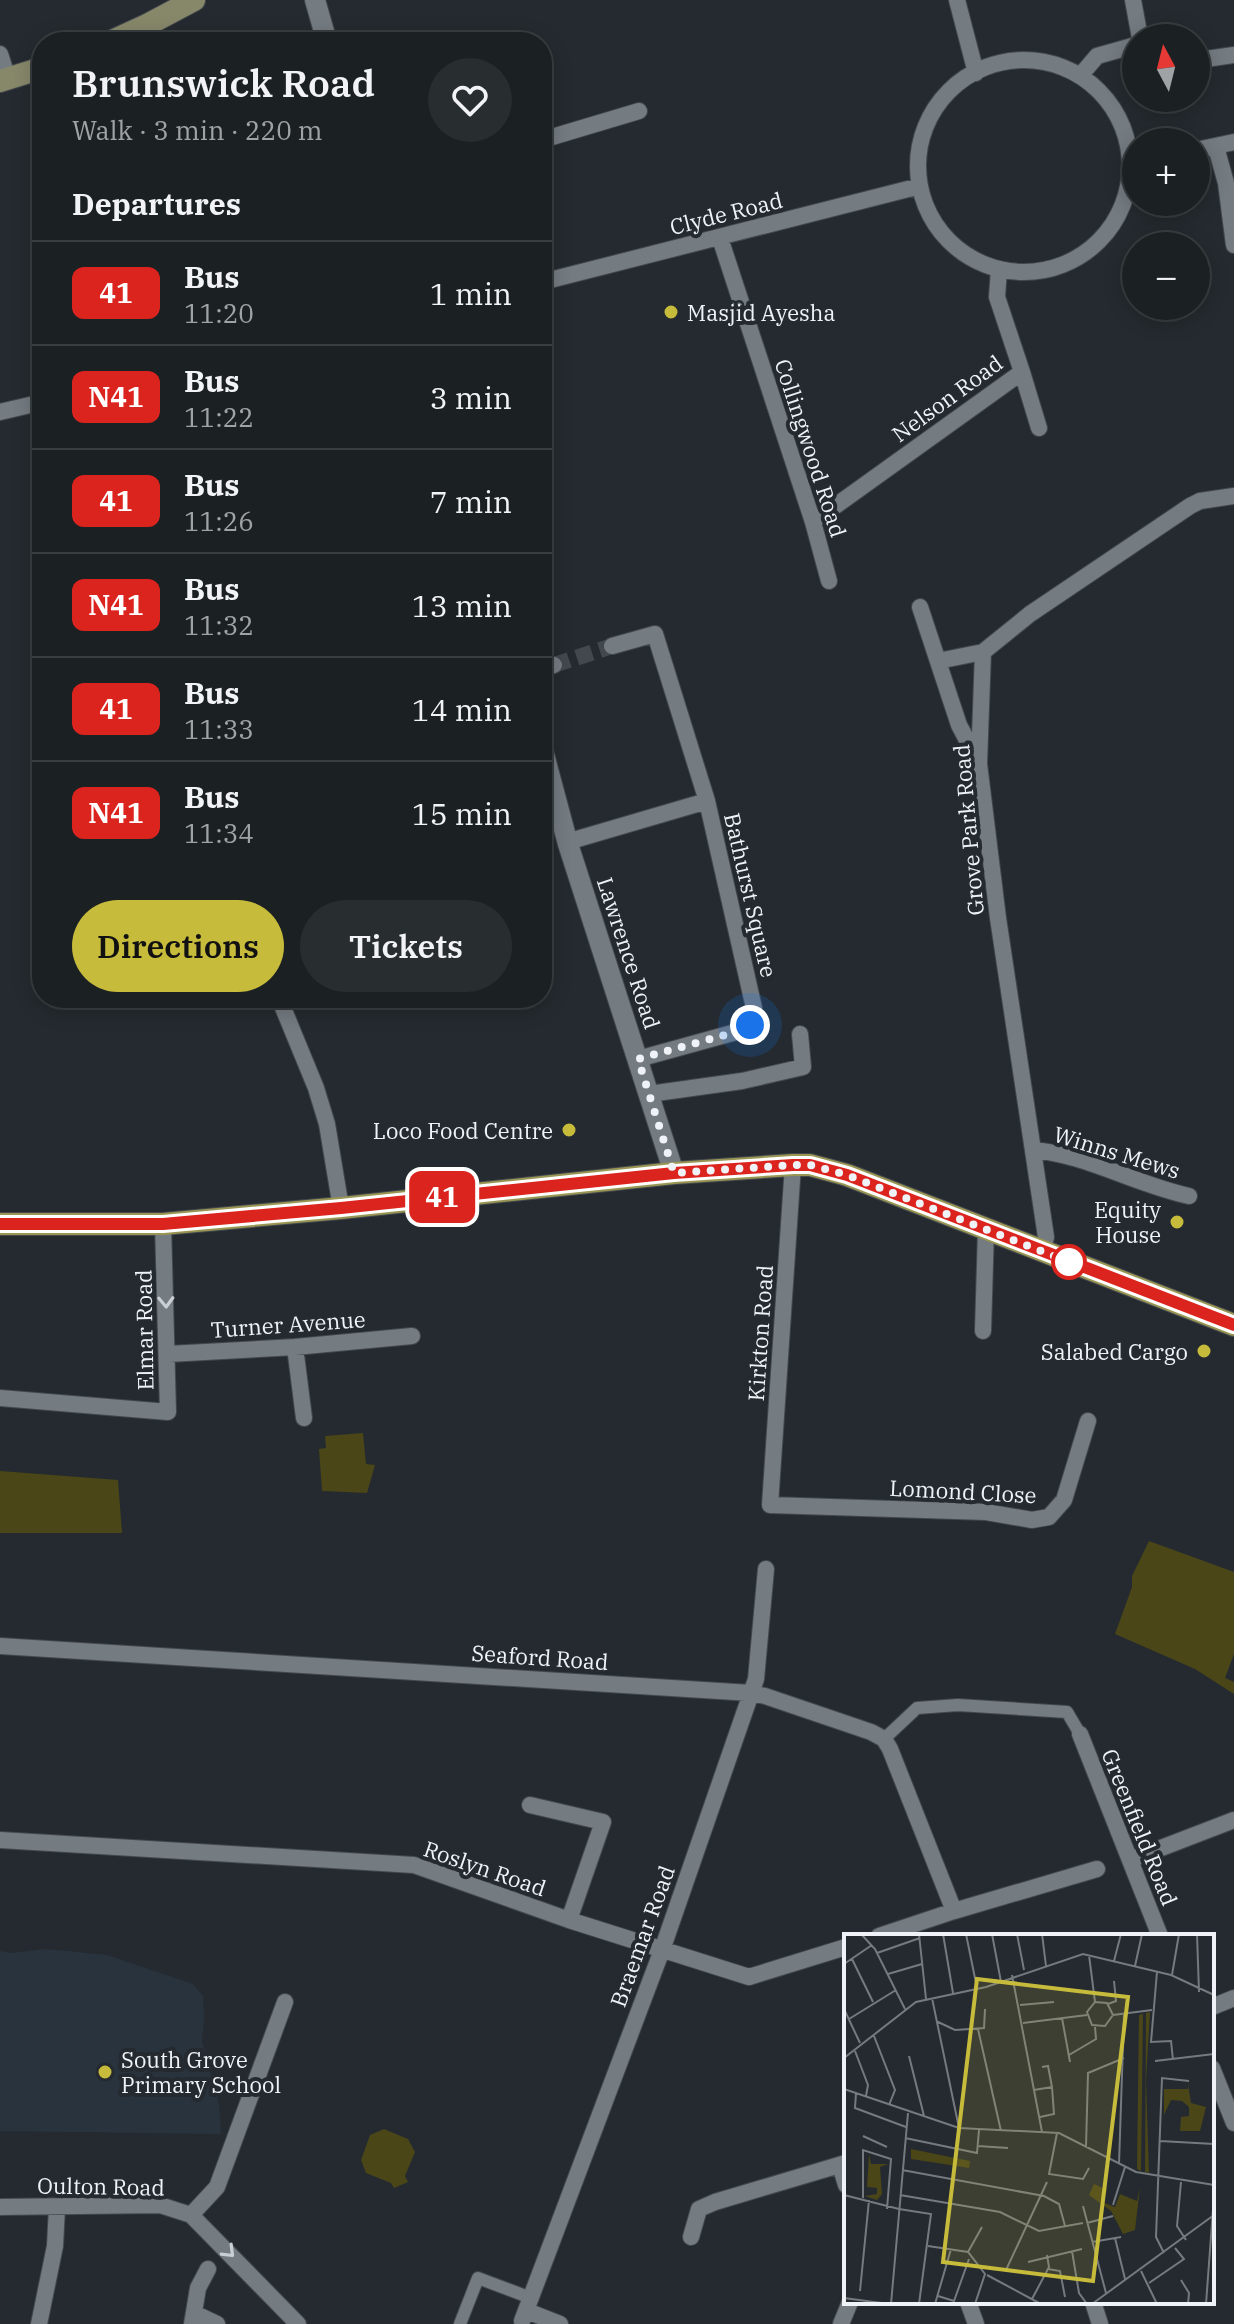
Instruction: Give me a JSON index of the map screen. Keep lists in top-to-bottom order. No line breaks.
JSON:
{"streets":{"street":["Clyde Road","Nelson Road","Collingwood Road","Grove Park Road","Bathurst Square","Lawrence Road","Winns Mews","Turner Avenue","Elmar Road","Kirkton Road","Lomond Close","Seaford Road","Greenfield Road","Roslyn Road","Braemar Road","Oulton Road"]},"crossings":[["Clyde Road","Collingwood Road"],["Nelson Road","Collingwood Road"],["Grove Park Road","Winns Mews"],["Bathurst Square","Lawrence Road"],["Turner Avenue","Elmar Road"],["Kirkton Road","Lomond Close"],["Seaford Road","Braemar Road"],["Roslyn Road","Braemar Road"]],"one_way":["Elmar Road","Oulton Road"],"places":["Masjid Ayesha","Loco Food Centre","Equity House","Salabed Cargo","South Grove Primary School"],"lines":["bus line 41"],"north":"top","page":{"on_map":"41","map_buttons":["+","−"],"heading":[["Brunswick Road","Walk · 3 min · 220 m"],"Departures"],"list":[{"mark":"41","name":"Bus","note":"11:20","value":"1 min"},{"mark":"N41","name":"Bus","note":"11:22","value":"3 min"},{"mark":"41","name":"Bus","note":"11:26","value":"7 min"},{"mark":"N41","name":"Bus","note":"11:32","value":"13 min"},{"mark":"41","name":"Bus","note":"11:33","value":"14 min"},{"mark":"N41","name":"Bus","note":"11:34","value":"15 min"}],"buttons":["Directions","Tickets"]}}
